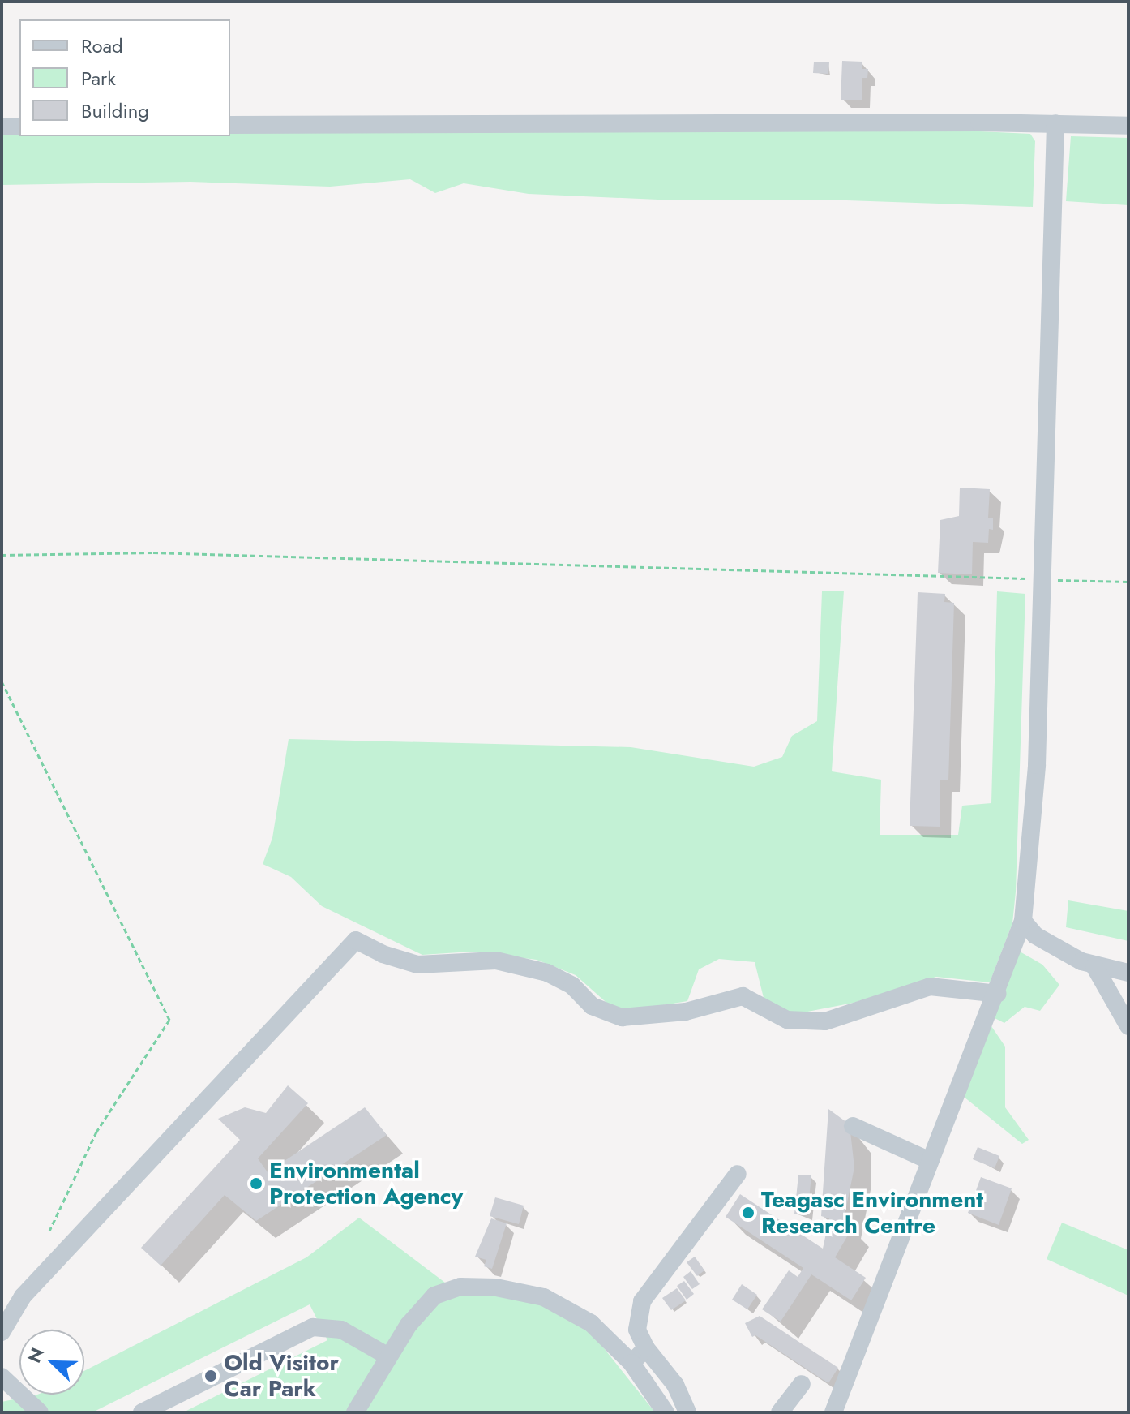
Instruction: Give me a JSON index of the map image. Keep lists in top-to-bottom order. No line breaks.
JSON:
{"places":["Environmental Protection Agency","Teagasc Environment Research Centre","Old Visitor Car Park"],"legend":["Road","Park","Building"],"north":"top left"}
